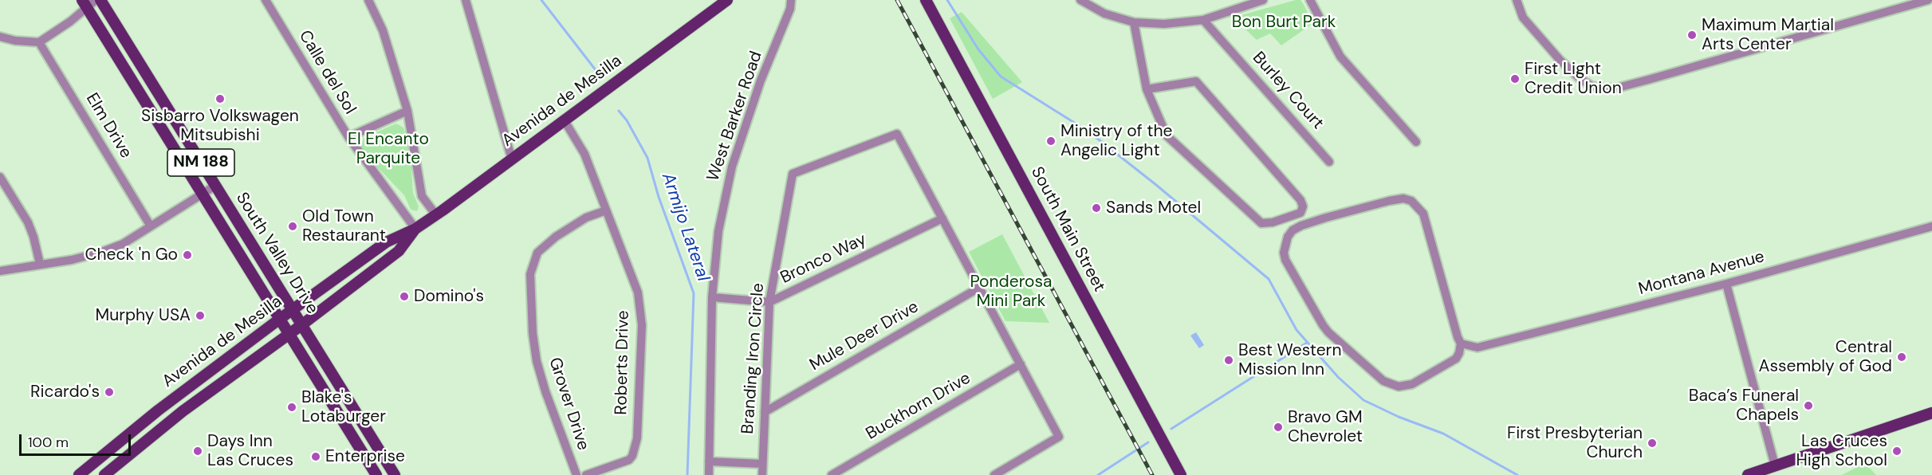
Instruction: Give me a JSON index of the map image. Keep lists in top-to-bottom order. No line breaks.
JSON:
{"streets":{"main road":["Avenida de Mesilla","NM 188","South Main Street","South Valley Drive"],"street":["Calle del Sol","Burley Court","West Barker Road","Elm Drive","Bronco Way","Montana Avenue","Mule Deer Drive","Branding Iron Circle","Roberts Drive","Grover Drive","Buckhorn Drive"]},"crossings":[["Calle del Sol","Avenida de Mesilla"],["Avenida de Mesilla","South Valley Drive"],["Avenida de Mesilla","Roberts Drive"],["West Barker Road","Bronco Way"],["Bronco Way","Branding Iron Circle"],["Mule Deer Drive","Branding Iron Circle"],["Branding Iron Circle","Buckhorn Drive"],["Roberts Drive","Grover Drive"]],"water":["Armijo Lateral"],"parks":["Bon Burt Park","El Encanto Parquite","Ponderosa Mini Park"],"places":["Maximum Martial Arts Center","First Light Credit Union","Sisbarro Volkswagen Mitsubishi","Ministry of the Angelic Light","Sands Motel","Old Town Restaurant","Check 'n Go","Domino's","Murphy USA","Central Assembly of God","Best Western Mission Inn","Ricardo's","Baca’s Funeral Chapels","Blake's Lotaburger","Bravo GM Chevrolet","First Presbyterian Church","Days Inn Las Cruces","Las Cruces High School","Enterprise"],"scale_bar":"100 m"}
